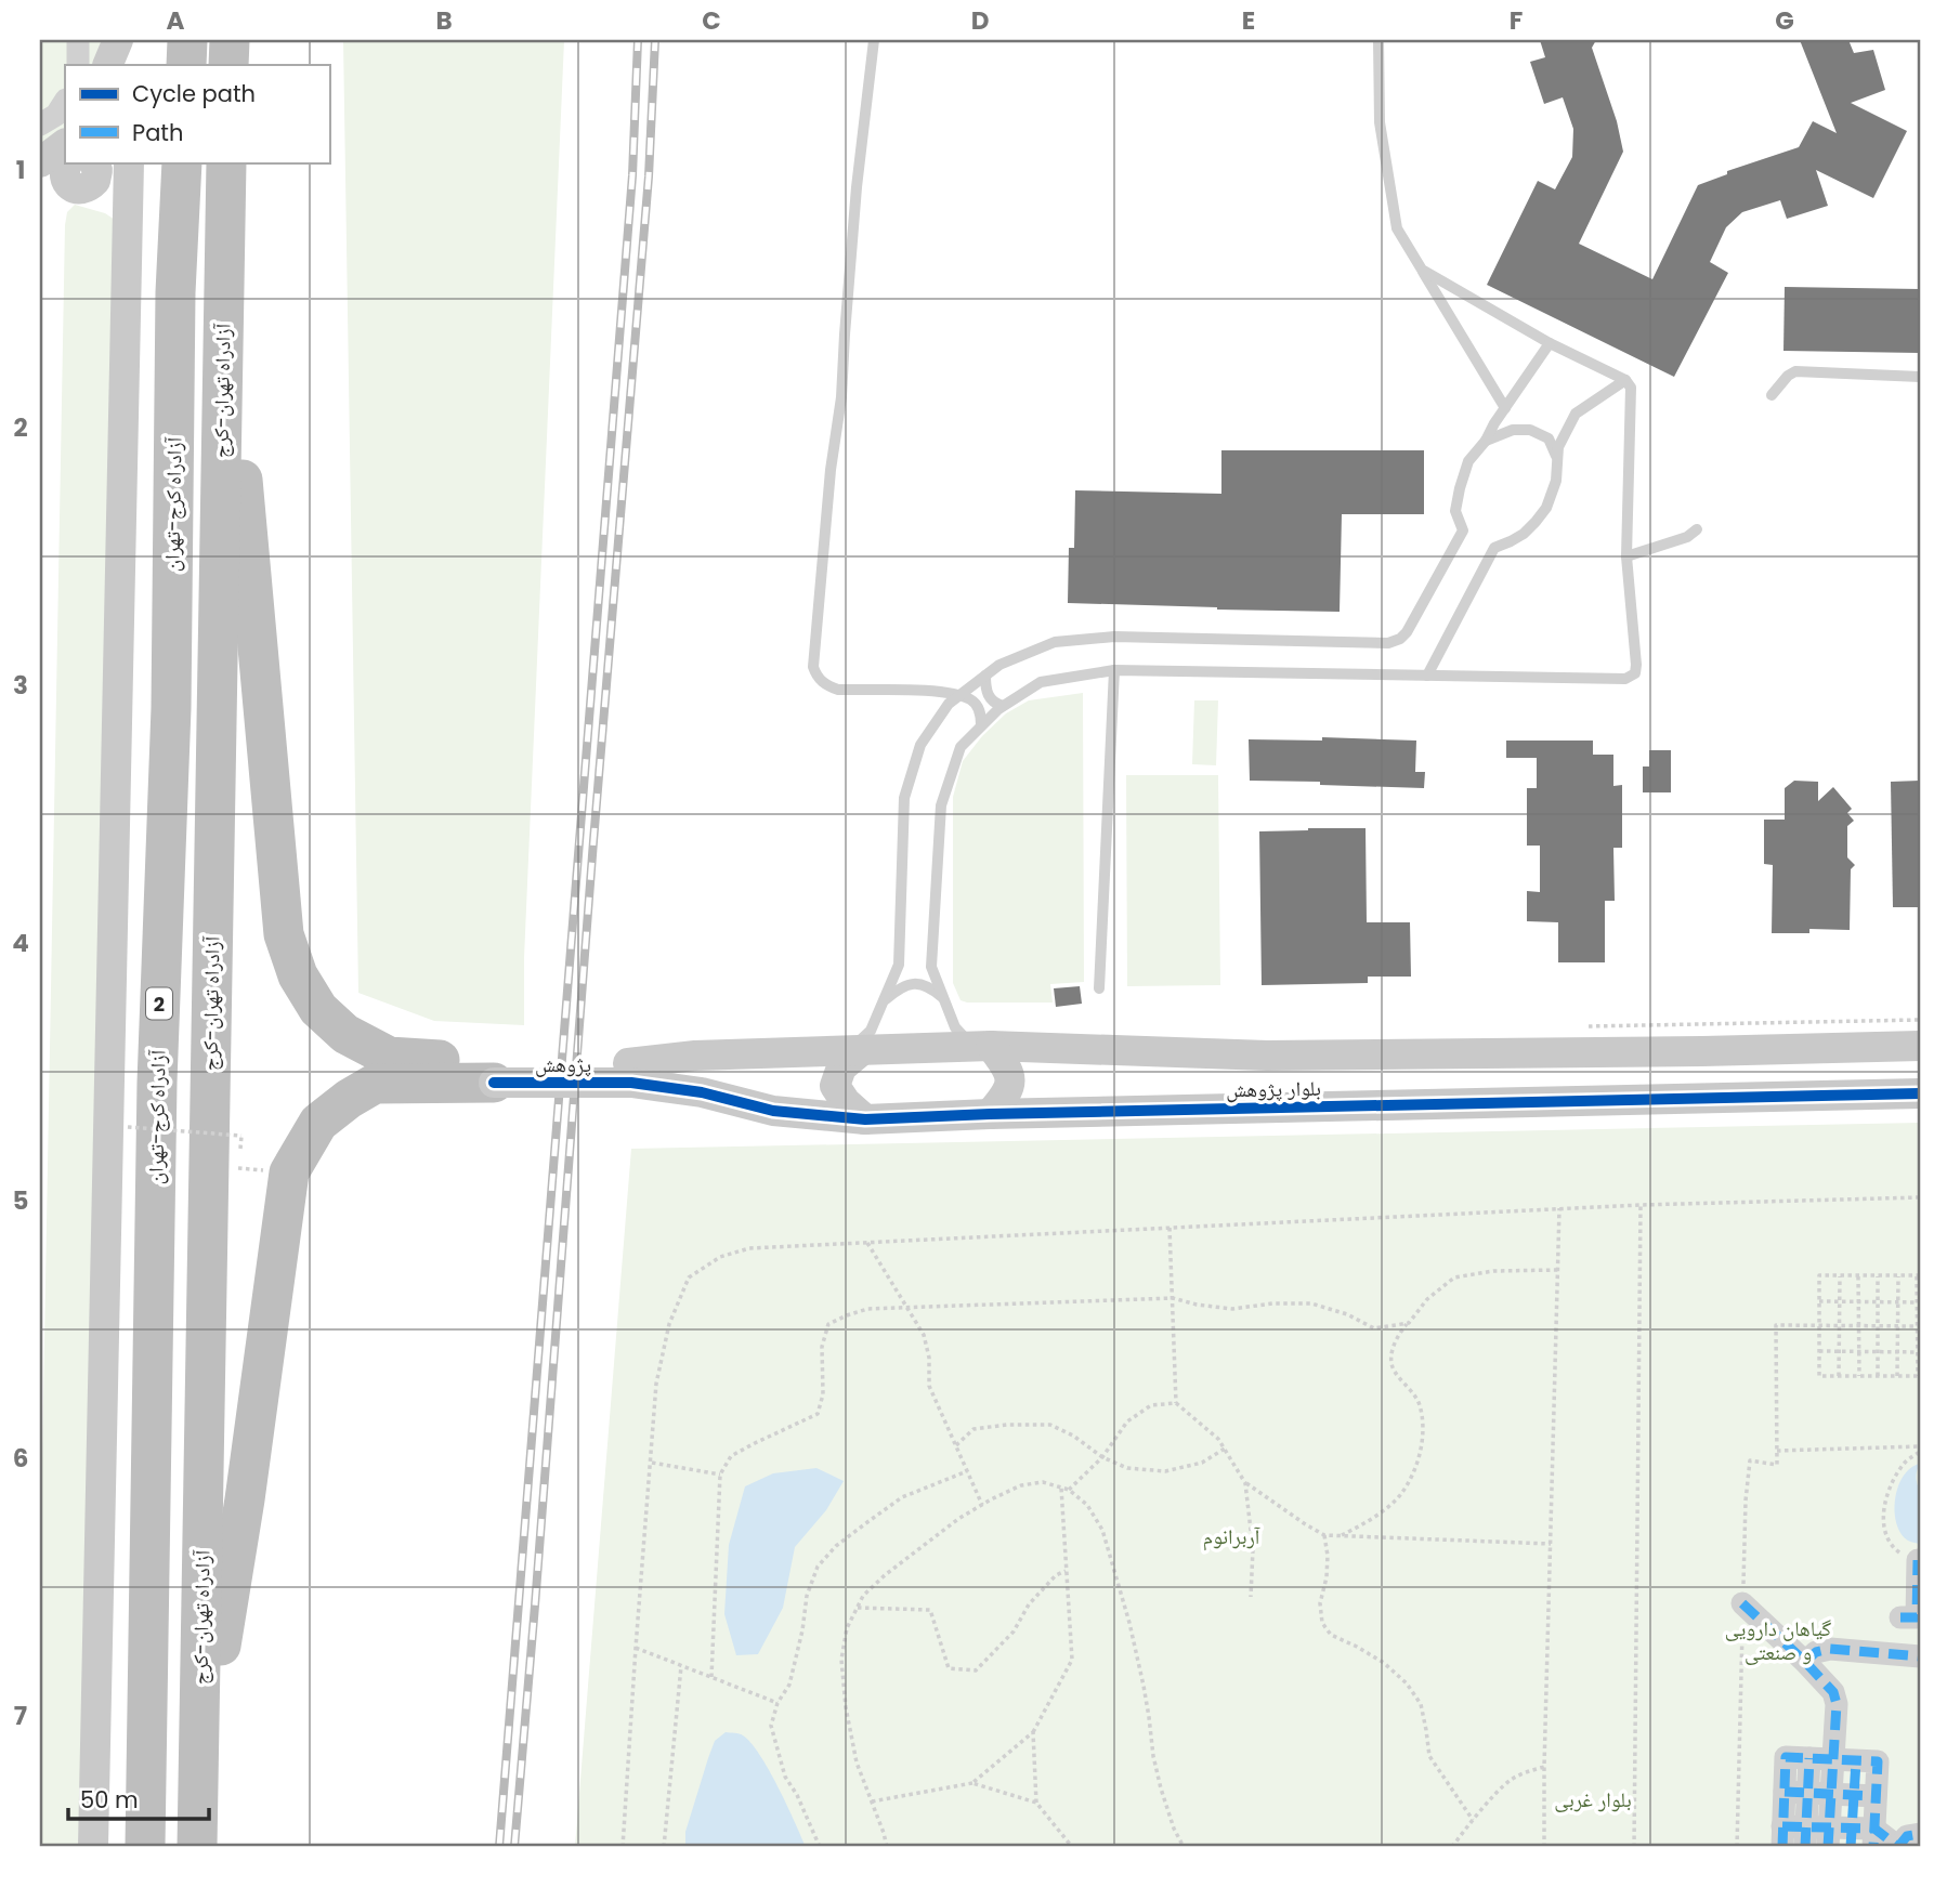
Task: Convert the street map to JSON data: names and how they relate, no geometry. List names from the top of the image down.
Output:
{
  "streets": {
    "highway": ["آزادراه تهران-کرج", "آزادراه کرج-تهران", "2"],
    "street": ["پژوهش", "بلوار پژوهش"]
  },
  "crossings": [
    ["پژوهش", "بلوار پژوهش"]
  ],
  "parks": ["آربرانوم", "گیاهان دارویی و صنعتی", "بلوار غربی"],
  "legend": ["Cycle path", "Path"],
  "scale_bar": "50 m",
  "grid": {
    "columns": [
      "A",
      "B",
      "C",
      "D",
      "E",
      "F",
      "G"
    ],
    "rows": [
      "1",
      "2",
      "3",
      "4",
      "5",
      "6",
      "7"
    ]
  }
}
